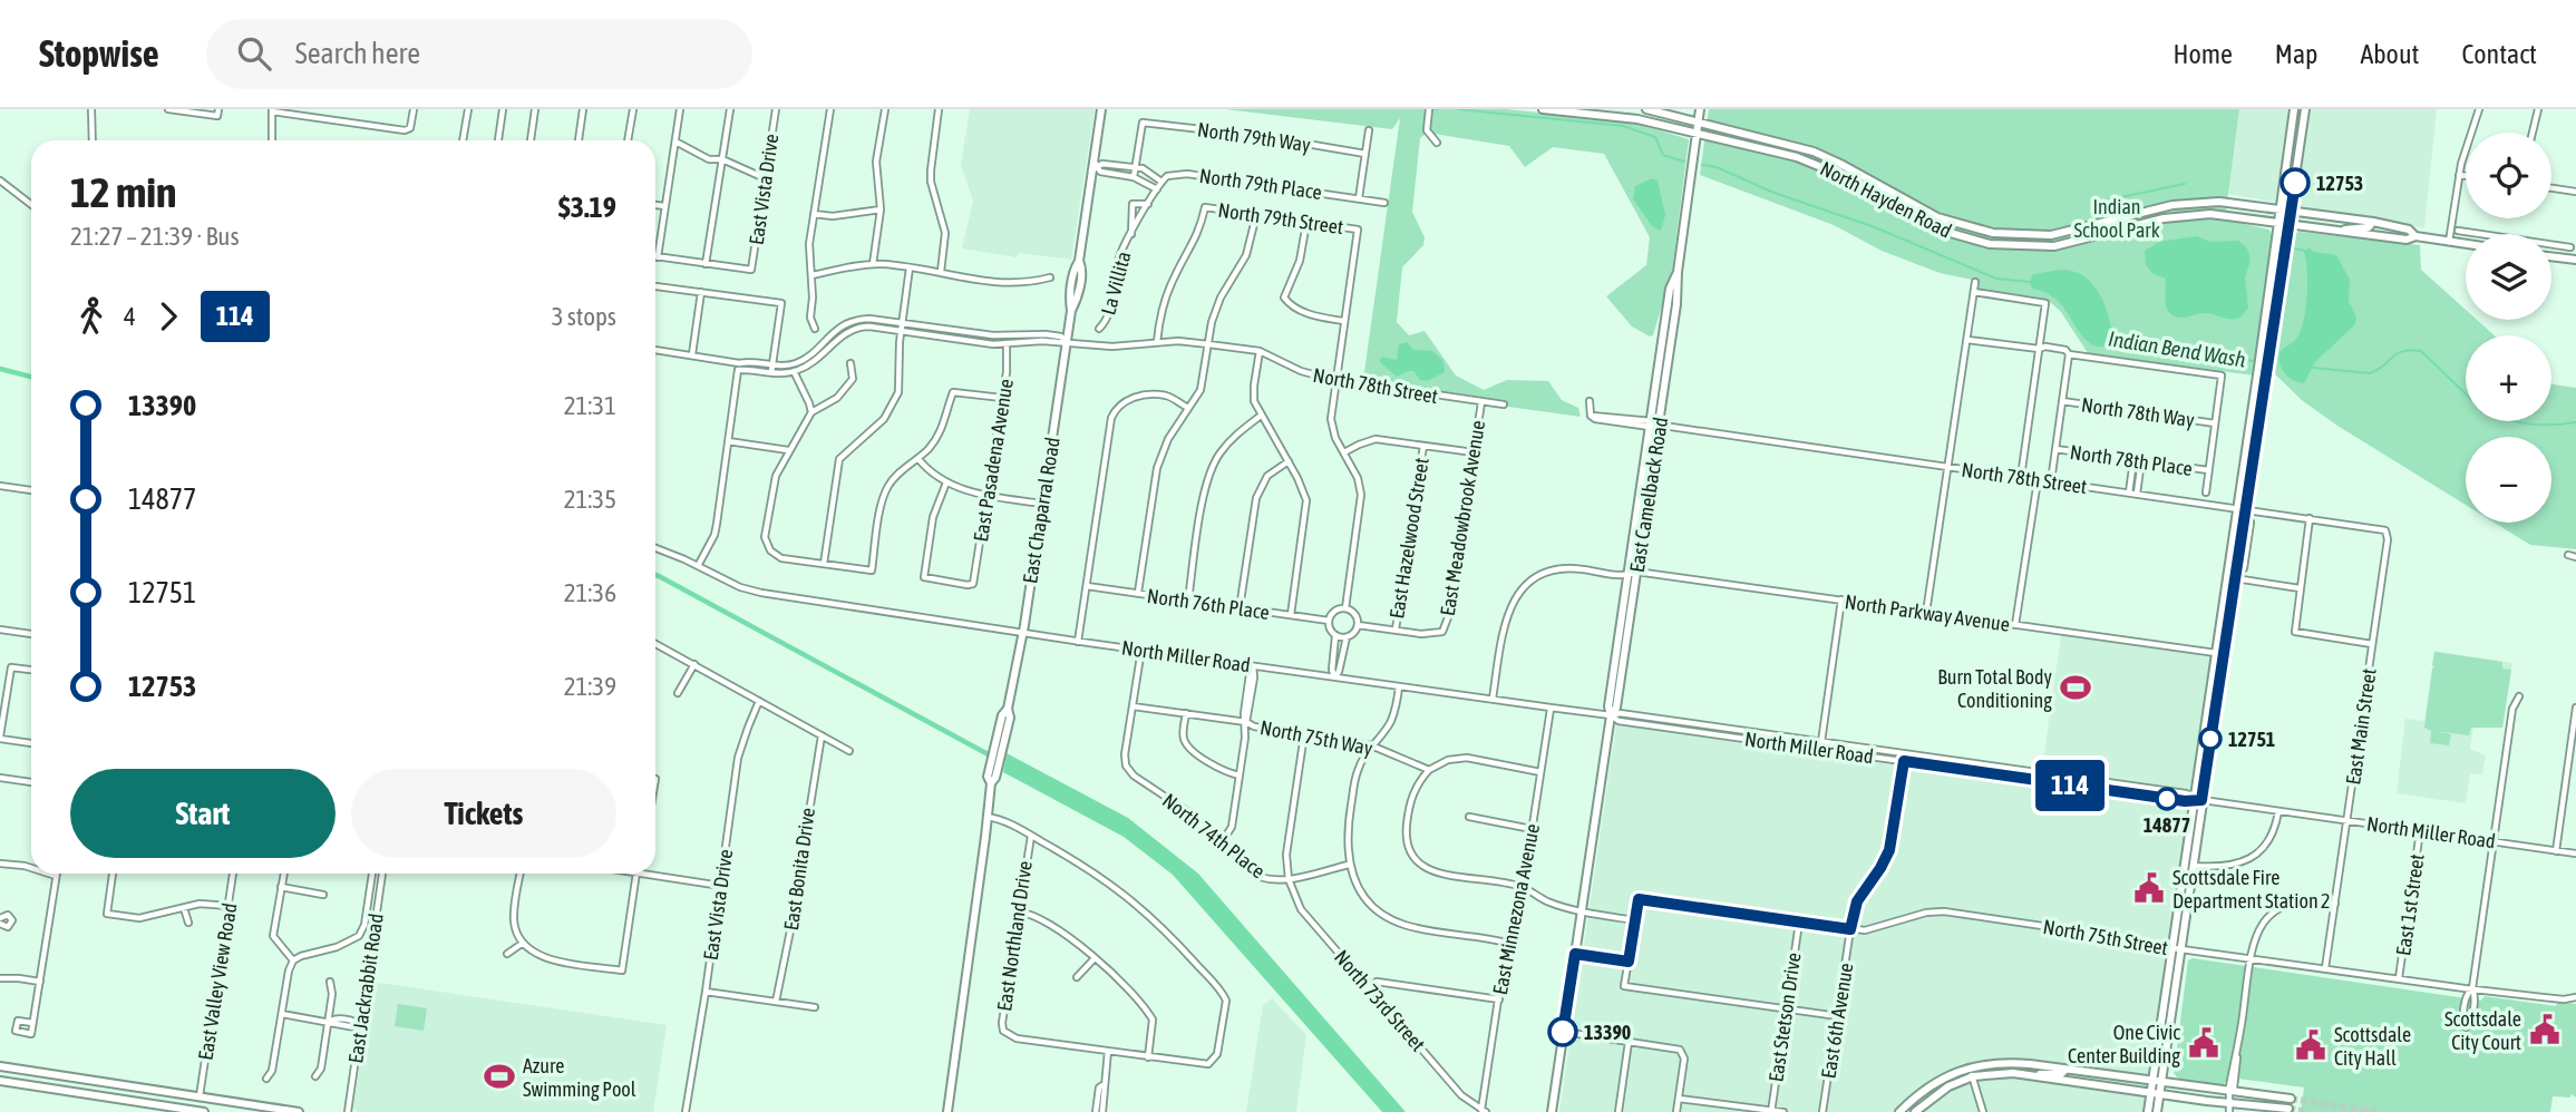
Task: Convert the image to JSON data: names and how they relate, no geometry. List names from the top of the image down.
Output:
{
  "streets": {
    "main road": ["North Hayden Road", "East Camelback Road", "East Chaparral Road"],
    "street": [
      "North 79th Way",
      "North 79th Place",
      "East Vista Drive",
      "North 79th Street",
      "La Villita",
      "North 78th Street",
      "North 78th Way",
      "East Pasadena Avenue",
      "North 78th Place",
      "East Meadowbrook Avenue",
      "East Hazelwood Street",
      "North 76th Place",
      "North Parkway Avenue",
      "North Miller Road",
      "East Main Street",
      "North 75th Way",
      "North 74th Place",
      "East Bonita Drive",
      "East 1st Street",
      "East Minnezona Avenue",
      "East Northland Drive",
      "North 75th Street",
      "East Valley View Road",
      "East Jackrabbit Road",
      "North 73rd Street",
      "East Stetson Drive",
      "East 6th Avenue"
    ]
  },
  "crossings": [
    ["North 79th Place", "La Villita"],
    ["North Hayden Road", "East Camelback Road"],
    ["North 79th Street", "North 78th Street"],
    ["North 78th Street", "East Pasadena Avenue"],
    ["North 78th Street", "East Camelback Road"],
    ["North 78th Street", "East Chaparral Road"],
    ["North 78th Street", "East Meadowbrook Avenue"],
    ["North 78th Street", "East Main Street"],
    ["East Camelback Road", "North Parkway Avenue"],
    ["East Camelback Road", "North Miller Road"],
    ["East Chaparral Road", "North Miller Road"],
    ["East Meadowbrook Avenue", "East Hazelwood Street"],
    ["North Miller Road", "East Main Street"],
    ["North Miller Road", "East 1st Street"],
    ["North Miller Road", "East Minnezona Avenue"],
    ["North Miller Road", "East 6th Avenue"],
    ["East Main Street", "North 75th Street"],
    ["North 75th Way", "North 74th Place"],
    ["North 75th Way", "East Minnezona Avenue"],
    ["North 74th Place", "North 73rd Street"],
    ["East 1st Street", "North 75th Street"],
    ["East Minnezona Avenue", "North 73rd Street"],
    ["North 75th Street", "East Stetson Drive"],
    ["North 75th Street", "East 6th Avenue"]
  ],
  "water": ["Indian Bend Wash"],
  "parks": ["Indian School Park"],
  "places": {
    "other": [
      "12753",
      "12751",
      "14877",
      "13390"
    ],
    "sports": ["Burn Total Body Conditioning", "Azure Swimming Pool"],
    "public building": [
      "Scottsdale Fire Department Station 2",
      "Scottsdale City Court",
      "One Civic Center Building",
      "Scottsdale City Hall"
    ]
  },
  "lines": ["bus line 114"],
  "page": {
    "header": "Stopwise",
    "search": "Search here",
    "nav": [
      "Home",
      "Map",
      "About",
      "Contact"
    ],
    "on_map": "114",
    "map_buttons": ["+", "−"],
    "heading": ["12 min", "21:27 – 21:39 · Bus", "$3.19"],
    "legs": ["4", "114", "3 stops"],
    "list": [
      {
        "name": "13390",
        "value": "21:31"
      },
      {
        "name": "14877",
        "value": "21:35"
      },
      {
        "name": "12751",
        "value": "21:36"
      },
      {
        "name": "12753",
        "value": "21:39"
      }
    ],
    "buttons": ["Start", "Tickets"]
  }
}
